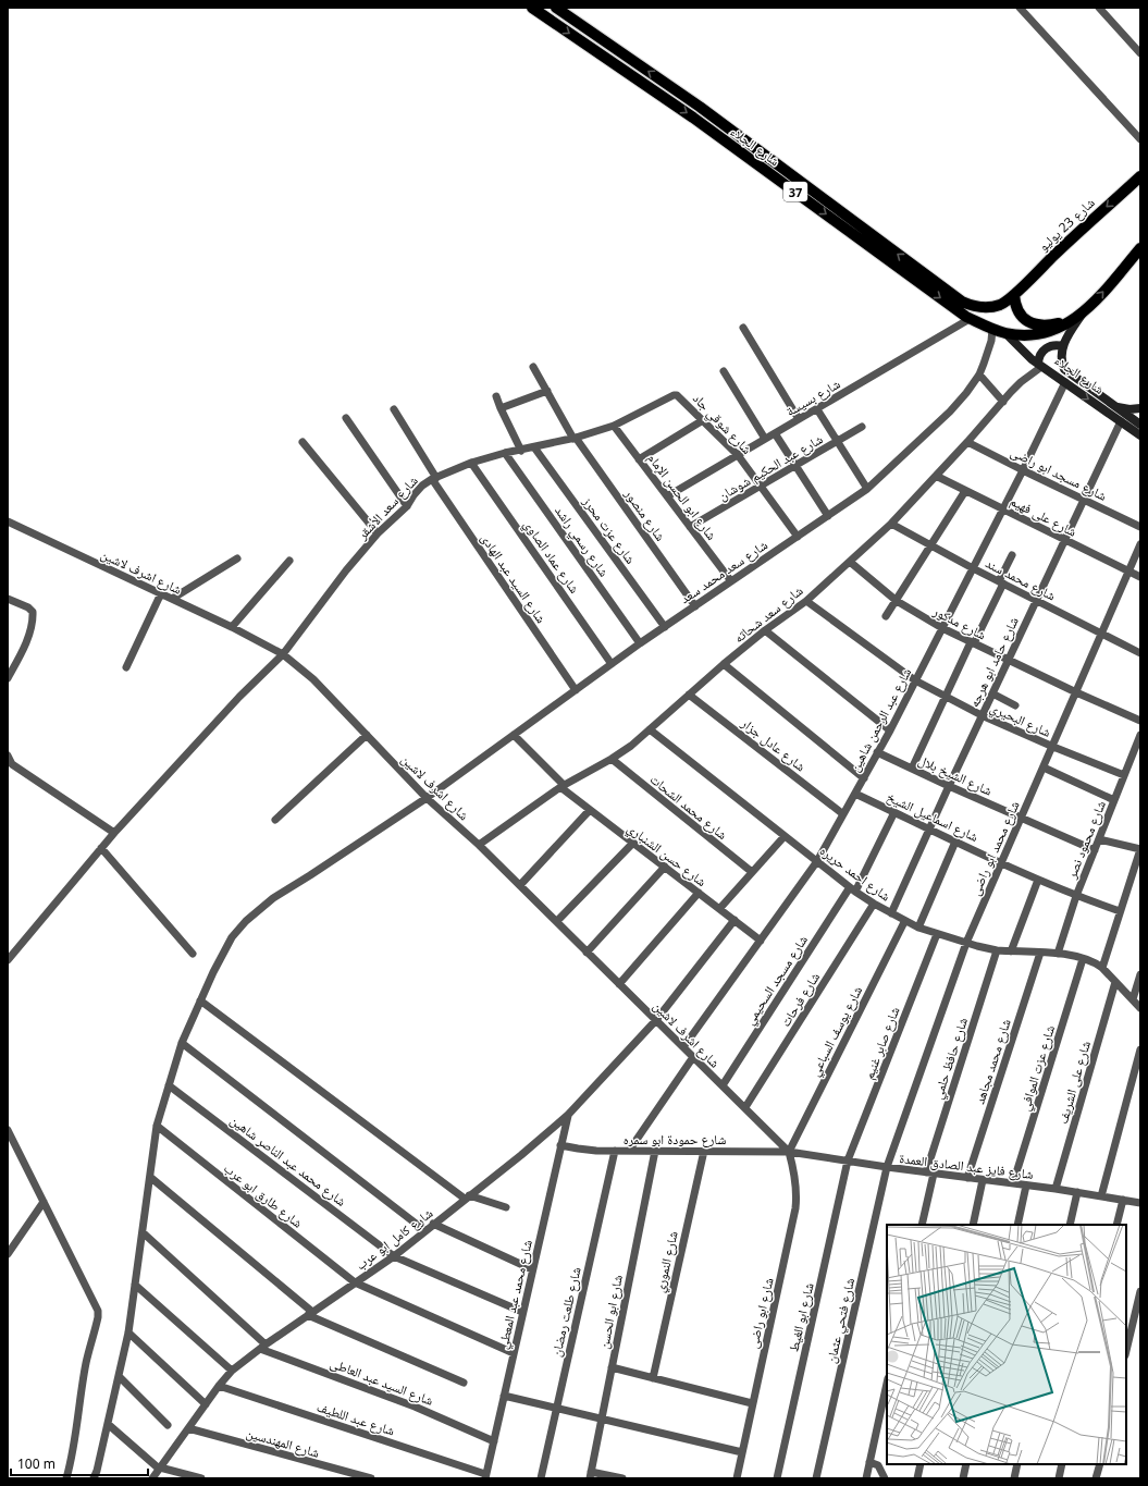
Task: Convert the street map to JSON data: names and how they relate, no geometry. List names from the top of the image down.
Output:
{
  "streets": {
    "main road": ["شارع الجلاء", "37", "شارع 23 يوليو"],
    "street": [
      "شارع بسيسة",
      "شارع شوقي جاد",
      "شارع عبد الحكيم شوشان",
      "شارع مسجد ابو راضى",
      "شارع ابو الحسن الإمام",
      "شارع سعد الأشقر",
      "شارع منصور",
      "شارع على فهيم",
      "شارع عزت محرز",
      "شارع رسمي راشد",
      "شارع عماد الصاوي",
      "شارع اشرف لاشين",
      "شارع سعد محمد سعد",
      "شارع السيد عبد الهادى",
      "شارع محمد سند",
      "شارع سعد شحاته",
      "شارع مدكور",
      "شارع حامد ابو هرجه",
      "شارع عبد الرحمن شاهين",
      "شارع البحيري",
      "شارع عادل جزار",
      "شارع الشيخ بلال",
      "شارع محمد الشحات",
      "شارع اسماعيل الشيخ",
      "شارع محمود نصر",
      "شارع محمد ابو راضى",
      "شارع حسن الشنباري",
      "شارع احمد حريره",
      "شارع مسجد السحيمي",
      "شارع فرحات",
      "شارع يوسف السباعي",
      "شارع صابر غنيم",
      "شارع حافظ حلمي",
      "شارع محمد مجاهد",
      "شارع عزت الموافي",
      "شارع على الشريف",
      "شارع حمودة ابو سمره",
      "شارع محمد عبد الناصر شاهين",
      "شارع فايز عبد الصادق العمدة",
      "شارع طارق ابو عرب",
      "شارع كامل ابو عرب",
      "شارع النموري",
      "شارع محمد عبد المعطي",
      "شارع طلعت رمضان",
      "شارع ابو الحسن",
      "شارع ابو راضى",
      "شارع ابو الغيط",
      "شارع فتحي عثمان",
      "شارع السيد عبد العاطى",
      "شارع عبد اللطيف",
      "شارع المهندسين"
    ]
  },
  "crossings": [
    ["شارع الجلاء", "37"],
    ["شارع الجلاء", "شارع 23 يوليو"],
    ["شارع الجلاء", "شارع بسيسة"],
    ["شارع الجلاء", "شارع سعد محمد سعد"],
    ["شارع الجلاء", "شارع سعد شحاته"],
    ["شارع الجلاء", "شارع حامد ابو هرجه"],
    ["شارع الجلاء", "شارع عبد الرحمن شاهين"],
    ["شارع بسيسة", "شارع شوقي جاد"],
    ["شارع بسيسة", "شارع ابو الحسن الإمام"],
    ["شارع شوقي جاد", "شارع عبد الحكيم شوشان"],
    ["شارع شوقي جاد", "شارع سعد الأشقر"],
    ["شارع شوقي جاد", "شارع سعد محمد سعد"],
    ["شارع عبد الحكيم شوشان", "شارع ابو الحسن الإمام"],
    ["شارع مسجد ابو راضى", "شارع سعد شحاته"],
    ["شارع مسجد ابو راضى", "شارع حامد ابو هرجه"],
    ["شارع مسجد ابو راضى", "شارع عبد الرحمن شاهين"],
    ["شارع ابو الحسن الإمام", "شارع سعد الأشقر"],
    ["شارع ابو الحسن الإمام", "شارع سعد محمد سعد"],
    ["شارع سعد الأشقر", "شارع منصور"],
    ["شارع سعد الأشقر", "شارع عزت محرز"],
    ["شارع سعد الأشقر", "شارع رسمي راشد"],
    ["شارع سعد الأشقر", "شارع عماد الصاوي"],
    ["شارع سعد الأشقر", "شارع اشرف لاشين"],
    ["شارع سعد الأشقر", "شارع السيد عبد الهادى"],
    ["شارع منصور", "شارع سعد محمد سعد"],
    ["شارع على فهيم", "شارع سعد شحاته"],
    ["شارع على فهيم", "شارع حامد ابو هرجه"],
    ["شارع على فهيم", "شارع عبد الرحمن شاهين"],
    ["شارع على فهيم", "شارع محمد ابو راضى"],
    ["شارع عزت محرز", "شارع سعد محمد سعد"],
    ["شارع رسمي راشد", "شارع سعد محمد سعد"],
    ["شارع عماد الصاوي", "شارع سعد محمد سعد"],
    ["شارع اشرف لاشين", "شارع سعد محمد سعد"],
    ["شارع اشرف لاشين", "شارع سعد شحاته"],
    ["شارع اشرف لاشين", "شارع عبد الرحمن شاهين"],
    ["شارع اشرف لاشين", "شارع مسجد السحيمي"],
    ["شارع اشرف لاشين", "شارع فرحات"],
    ["شارع اشرف لاشين", "شارع يوسف السباعي"],
    ["شارع اشرف لاشين", "شارع حمودة ابو سمره"],
    ["شارع اشرف لاشين", "شارع فايز عبد الصادق العمدة"],
    ["شارع اشرف لاشين", "شارع كامل ابو عرب"],
    ["شارع اشرف لاشين", "شارع ابو راضى"],
    ["شارع سعد محمد سعد", "شارع السيد عبد الهادى"],
    ["شارع سعد محمد سعد", "شارع حسن الشنباري"],
    ["شارع سعد محمد سعد", "شارع محمد عبد الناصر شاهين"],
    ["شارع سعد محمد سعد", "شارع طارق ابو عرب"],
    ["شارع محمد سند", "شارع سعد شحاته"],
    ["شارع محمد سند", "شارع حامد ابو هرجه"],
    ["شارع محمد سند", "شارع عبد الرحمن شاهين"],
    ["شارع محمد سند", "شارع محمد ابو راضى"],
    ["شارع سعد شحاته", "شارع مدكور"],
    ["شارع سعد شحاته", "شارع البحيري"],
    ["شارع سعد شحاته", "شارع عادل جزار"],
    ["شارع سعد شحاته", "شارع محمد الشحات"],
    ["شارع سعد شحاته", "شارع حسن الشنباري"],
    ["شارع سعد شحاته", "شارع احمد حريره"],
    ["شارع مدكور", "شارع حامد ابو هرجه"],
    ["شارع مدكور", "شارع عبد الرحمن شاهين"],
    ["شارع مدكور", "شارع محمد ابو راضى"],
    ["شارع حامد ابو هرجه", "شارع البحيري"],
    ["شارع حامد ابو هرجه", "شارع الشيخ بلال"],
    ["شارع حامد ابو هرجه", "شارع اسماعيل الشيخ"],
    ["شارع حامد ابو هرجه", "شارع احمد حريره"],
    ["شارع عبد الرحمن شاهين", "شارع البحيري"],
    ["شارع عبد الرحمن شاهين", "شارع عادل جزار"],
    ["شارع عبد الرحمن شاهين", "شارع الشيخ بلال"],
    ["شارع عبد الرحمن شاهين", "شارع اسماعيل الشيخ"],
    ["شارع عبد الرحمن شاهين", "شارع حسن الشنباري"],
    ["شارع عبد الرحمن شاهين", "شارع احمد حريره"],
    ["شارع البحيري", "شارع محمود نصر"],
    ["شارع البحيري", "شارع محمد ابو راضى"],
    ["شارع الشيخ بلال", "شارع محمود نصر"],
    ["شارع الشيخ بلال", "شارع محمد ابو راضى"],
    ["شارع اسماعيل الشيخ", "شارع محمود نصر"],
    ["شارع اسماعيل الشيخ", "شارع محمد ابو راضى"],
    ["شارع اسماعيل الشيخ", "شارع مسجد السحيمي"],
    ["شارع محمود نصر", "شارع احمد حريره"],
    ["شارع محمد ابو راضى", "شارع احمد حريره"],
    ["شارع محمد ابو راضى", "شارع فايز عبد الصادق العمدة"],
    ["شارع محمد ابو راضى", "شارع فتحي عثمان"],
    ["شارع حسن الشنباري", "شارع كامل ابو عرب"],
    ["شارع احمد حريره", "شارع مسجد السحيمي"],
    ["شارع احمد حريره", "شارع فرحات"],
    ["شارع احمد حريره", "شارع يوسف السباعي"],
    ["شارع احمد حريره", "شارع صابر غنيم"],
    ["شارع احمد حريره", "شارع حافظ حلمي"],
    ["شارع احمد حريره", "شارع محمد مجاهد"],
    ["شارع احمد حريره", "شارع عزت الموافي"],
    ["شارع احمد حريره", "شارع على الشريف"],
    ["شارع يوسف السباعي", "شارع حمودة ابو سمره"],
    ["شارع يوسف السباعي", "شارع فايز عبد الصادق العمدة"],
    ["شارع يوسف السباعي", "شارع ابو راضى"],
    ["شارع صابر غنيم", "شارع فايز عبد الصادق العمدة"],
    ["شارع صابر غنيم", "شارع ابو الغيط"],
    ["شارع حافظ حلمي", "شارع فايز عبد الصادق العمدة"],
    ["شارع محمد مجاهد", "شارع فايز عبد الصادق العمدة"],
    ["شارع عزت الموافي", "شارع فايز عبد الصادق العمدة"],
    ["شارع على الشريف", "شارع فايز عبد الصادق العمدة"],
    ["شارع حمودة ابو سمره", "شارع فايز عبد الصادق العمدة"],
    ["شارع حمودة ابو سمره", "شارع النموري"],
    ["شارع حمودة ابو سمره", "شارع محمد عبد المعطي"],
    ["شارع حمودة ابو سمره", "شارع طلعت رمضان"],
    ["شارع حمودة ابو سمره", "شارع ابو الحسن"],
    ["شارع حمودة ابو سمره", "شارع ابو راضى"],
    ["شارع محمد عبد الناصر شاهين", "شارع كامل ابو عرب"],
    ["شارع محمد عبد الناصر شاهين", "شارع محمد عبد المعطي"],
    ["شارع فايز عبد الصادق العمدة", "شارع ابو راضى"],
    ["شارع فايز عبد الصادق العمدة", "شارع ابو الغيط"],
    ["شارع فايز عبد الصادق العمدة", "شارع فتحي عثمان"],
    ["شارع طارق ابو عرب", "شارع كامل ابو عرب"],
    ["شارع طارق ابو عرب", "شارع محمد عبد المعطي"],
    ["شارع كامل ابو عرب", "شارع محمد عبد المعطي"],
    ["شارع كامل ابو عرب", "شارع السيد عبد العاطى"],
    ["شارع كامل ابو عرب", "شارع عبد اللطيف"],
    ["شارع كامل ابو عرب", "شارع المهندسين"],
    ["شارع محمد عبد المعطي", "شارع السيد عبد العاطى"],
    ["شارع محمد عبد المعطي", "شارع عبد اللطيف"]
  ],
  "scale_bar": "100 m"
}
